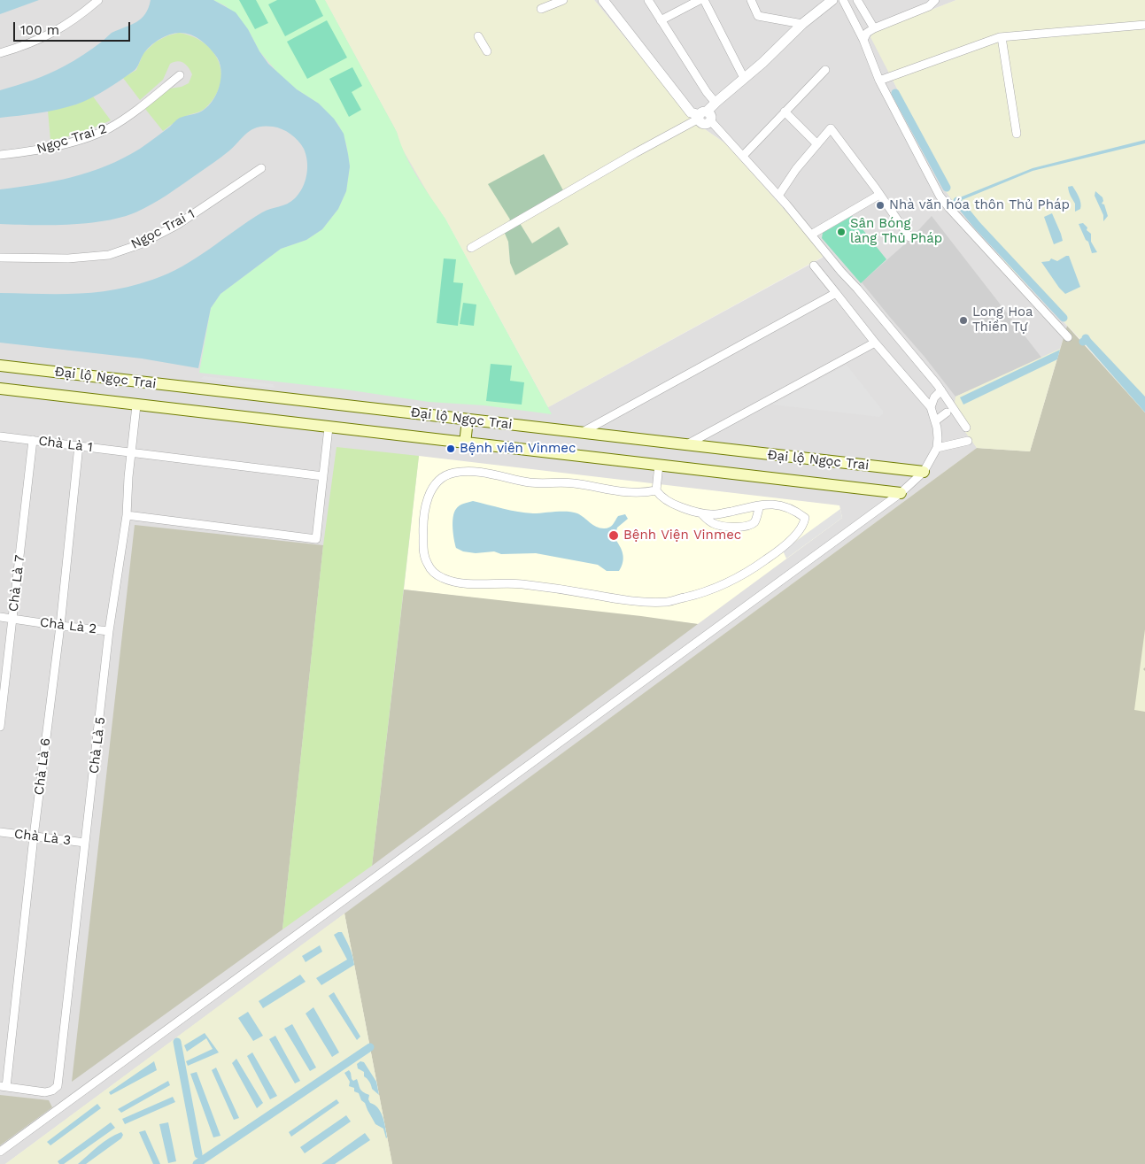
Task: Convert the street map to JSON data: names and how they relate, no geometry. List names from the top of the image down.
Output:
{
  "streets": {
    "main road": ["Đại lộ Ngọc Trai"],
    "street": [
      "Ngọc Trai 2",
      "Ngọc Trai 1",
      "Chà Là 1",
      "Chà Là 7",
      "Chà Là 2",
      "Chà Là 5",
      "Chà Là 6",
      "Chà Là 3"
    ]
  },
  "crossings": [
    ["Đại lộ Ngọc Trai", "Chà Là 5"],
    ["Chà Là 1", "Chà Là 7"],
    ["Chà Là 1", "Chà Là 5"],
    ["Chà Là 1", "Chà Là 6"],
    ["Chà Là 7", "Chà Là 2"],
    ["Chà Là 2", "Chà Là 5"],
    ["Chà Là 2", "Chà Là 6"],
    ["Chà Là 5", "Chà Là 6"],
    ["Chà Là 5", "Chà Là 3"],
    ["Chà Là 6", "Chà Là 3"]
  ],
  "places": [
    "Nhà văn hóa thôn Thủ Pháp",
    "Sân Bóng làng Thủ Pháp",
    "Long Hoa Thiền Tự",
    "Bệnh viên Vinmec",
    "Bệnh Viện Vinmec"
  ],
  "scale_bar": "100 m"
}
